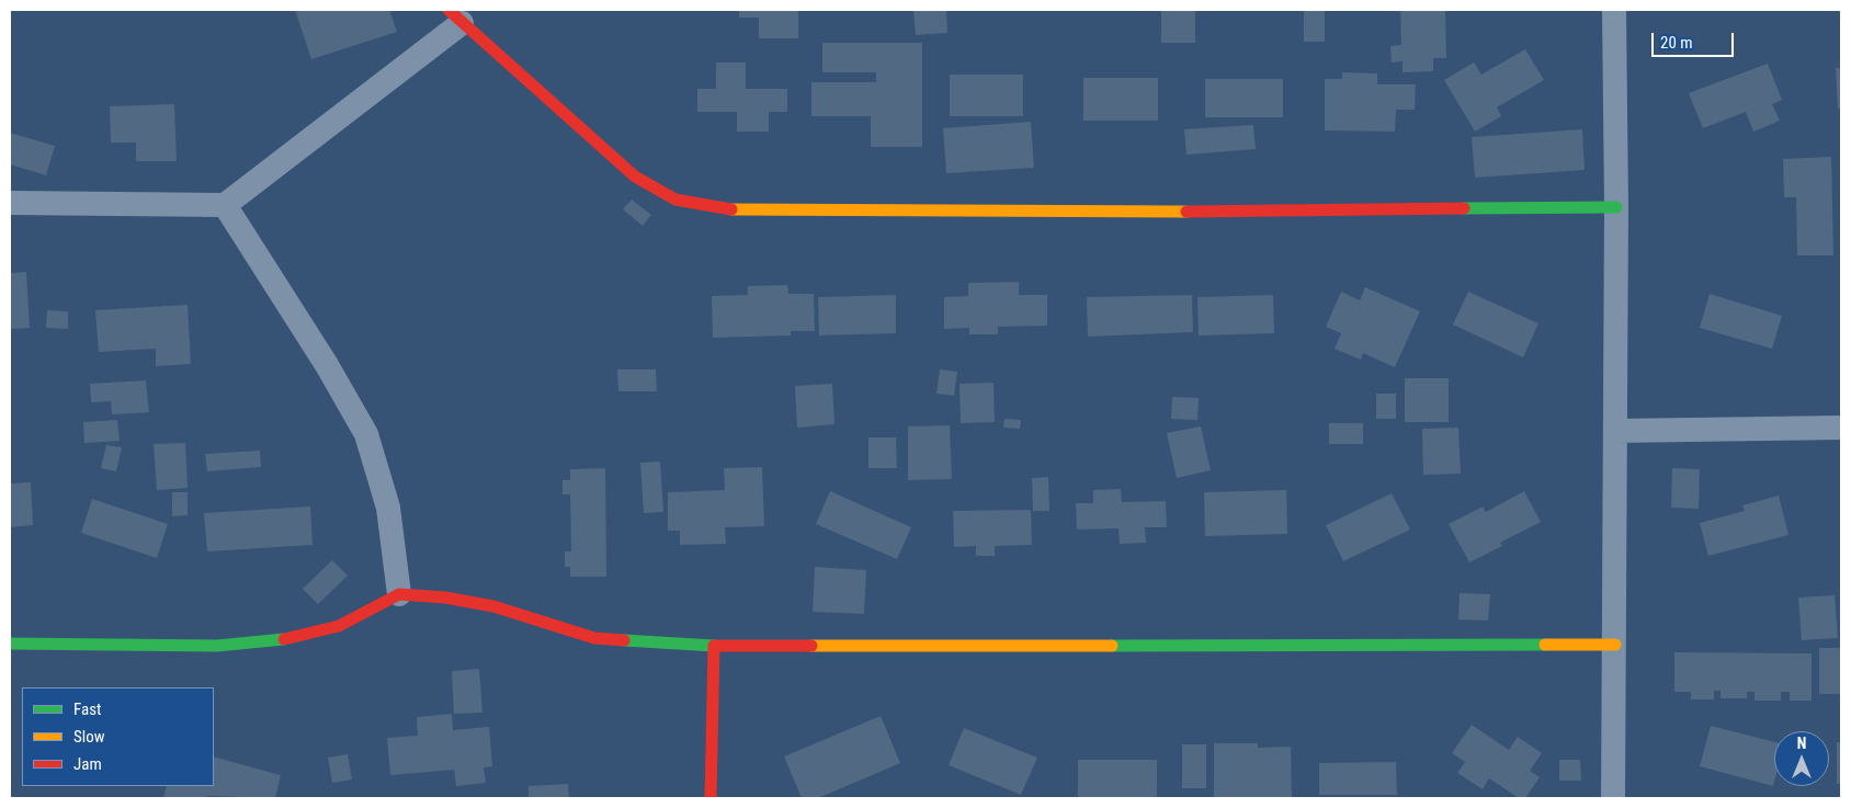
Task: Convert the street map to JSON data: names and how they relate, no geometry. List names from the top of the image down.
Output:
{
  "legend": ["Fast", "Slow", "Jam"],
  "scale_bar": "20 m",
  "north": "top"
}
